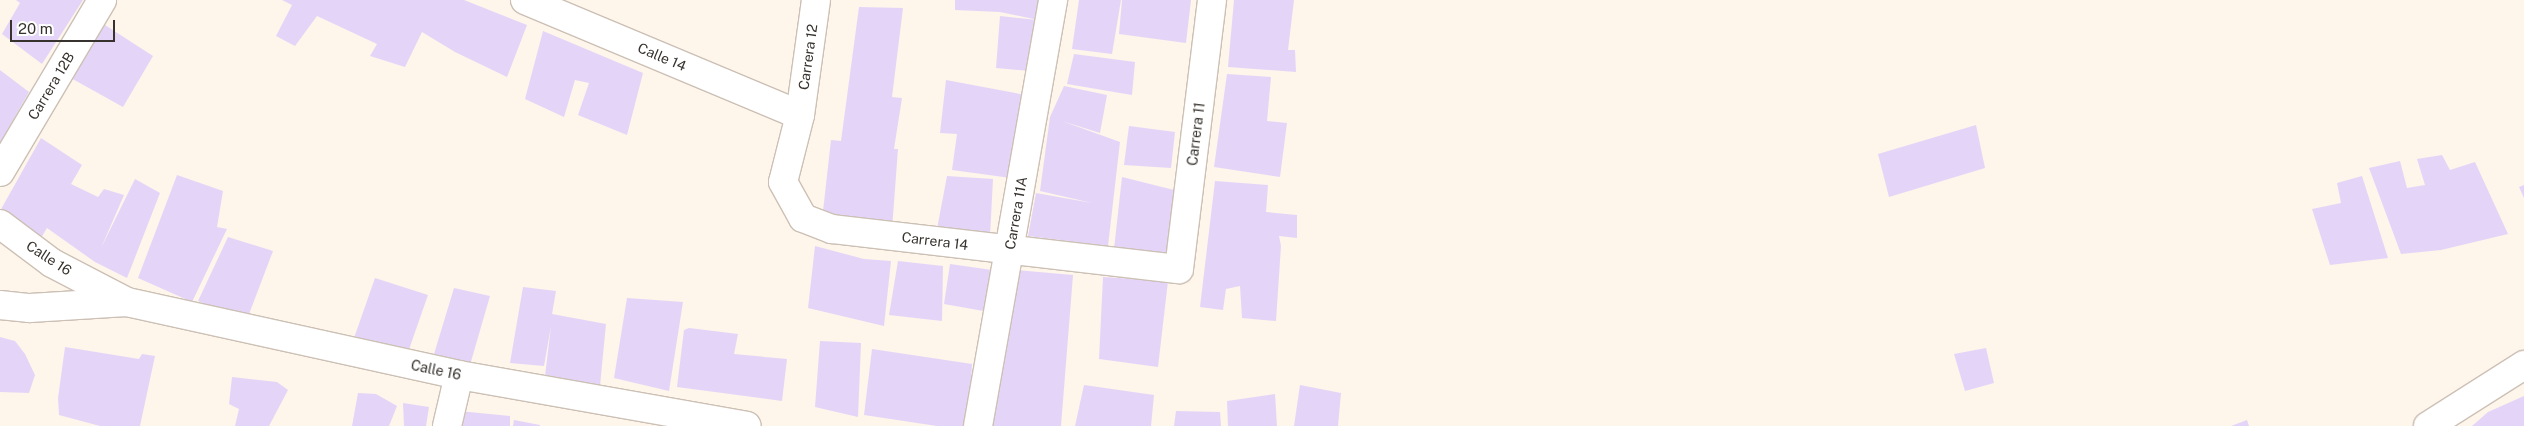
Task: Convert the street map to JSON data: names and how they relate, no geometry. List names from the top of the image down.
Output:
{
  "streets": {
    "street": [
      "Calle 14",
      "Carrera 12",
      "Carrera 12B",
      "Carrera 11",
      "Carrera 11A",
      "Carrera 14",
      "Calle 16"
    ]
  },
  "crossings": [
    ["Calle 14", "Carrera 12"],
    ["Calle 14", "Carrera 14"],
    ["Carrera 12", "Carrera 14"],
    ["Carrera 11", "Carrera 14"],
    ["Carrera 11A", "Carrera 14"]
  ],
  "scale_bar": "20 m"
}
